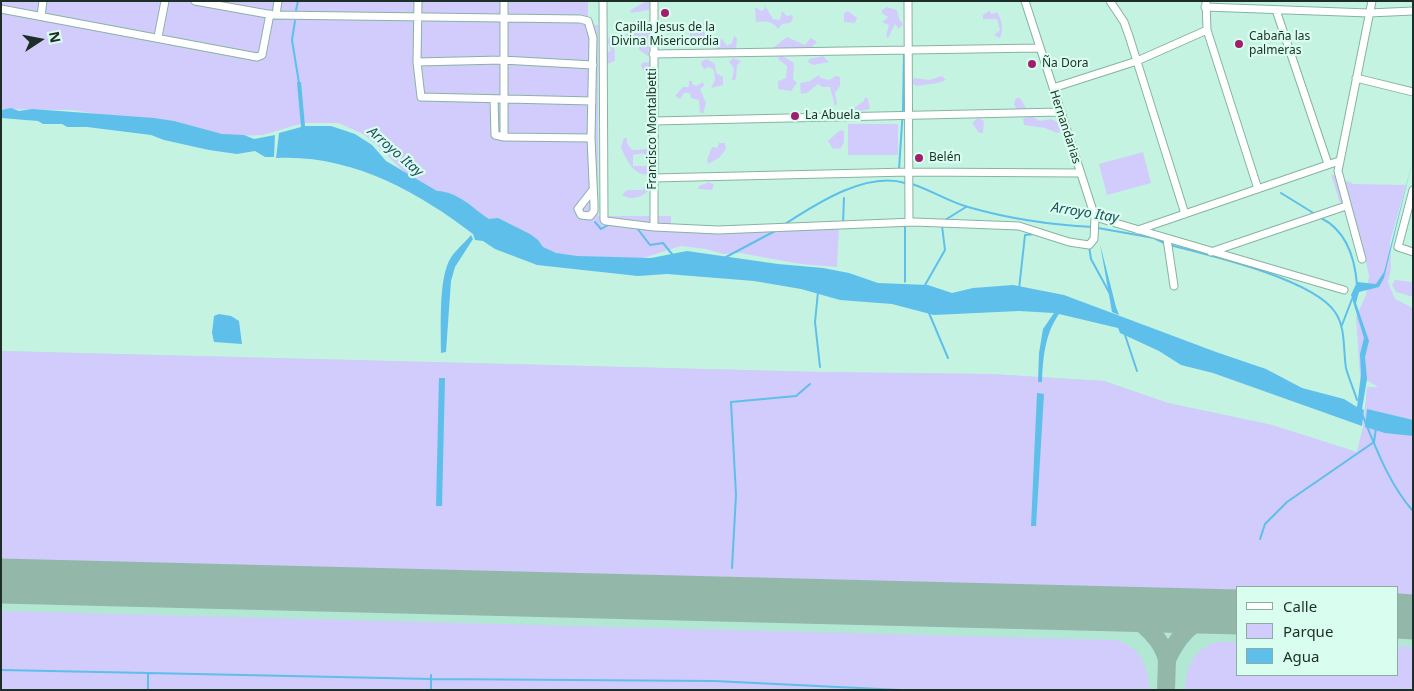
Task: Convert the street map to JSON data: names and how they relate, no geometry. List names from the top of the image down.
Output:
{
  "streets": {
    "street": ["Hernandarias", "Francisco Montalbetti"]
  },
  "water": ["Arroyo Itay"],
  "places": [
    "Capilla Jesus de la Divina Misericordia",
    "Cabaña las palmeras",
    "Ña Dora",
    "La Abuela",
    "Belén"
  ],
  "legend": ["Calle", "Parque", "Agua"],
  "north": "right"
}
